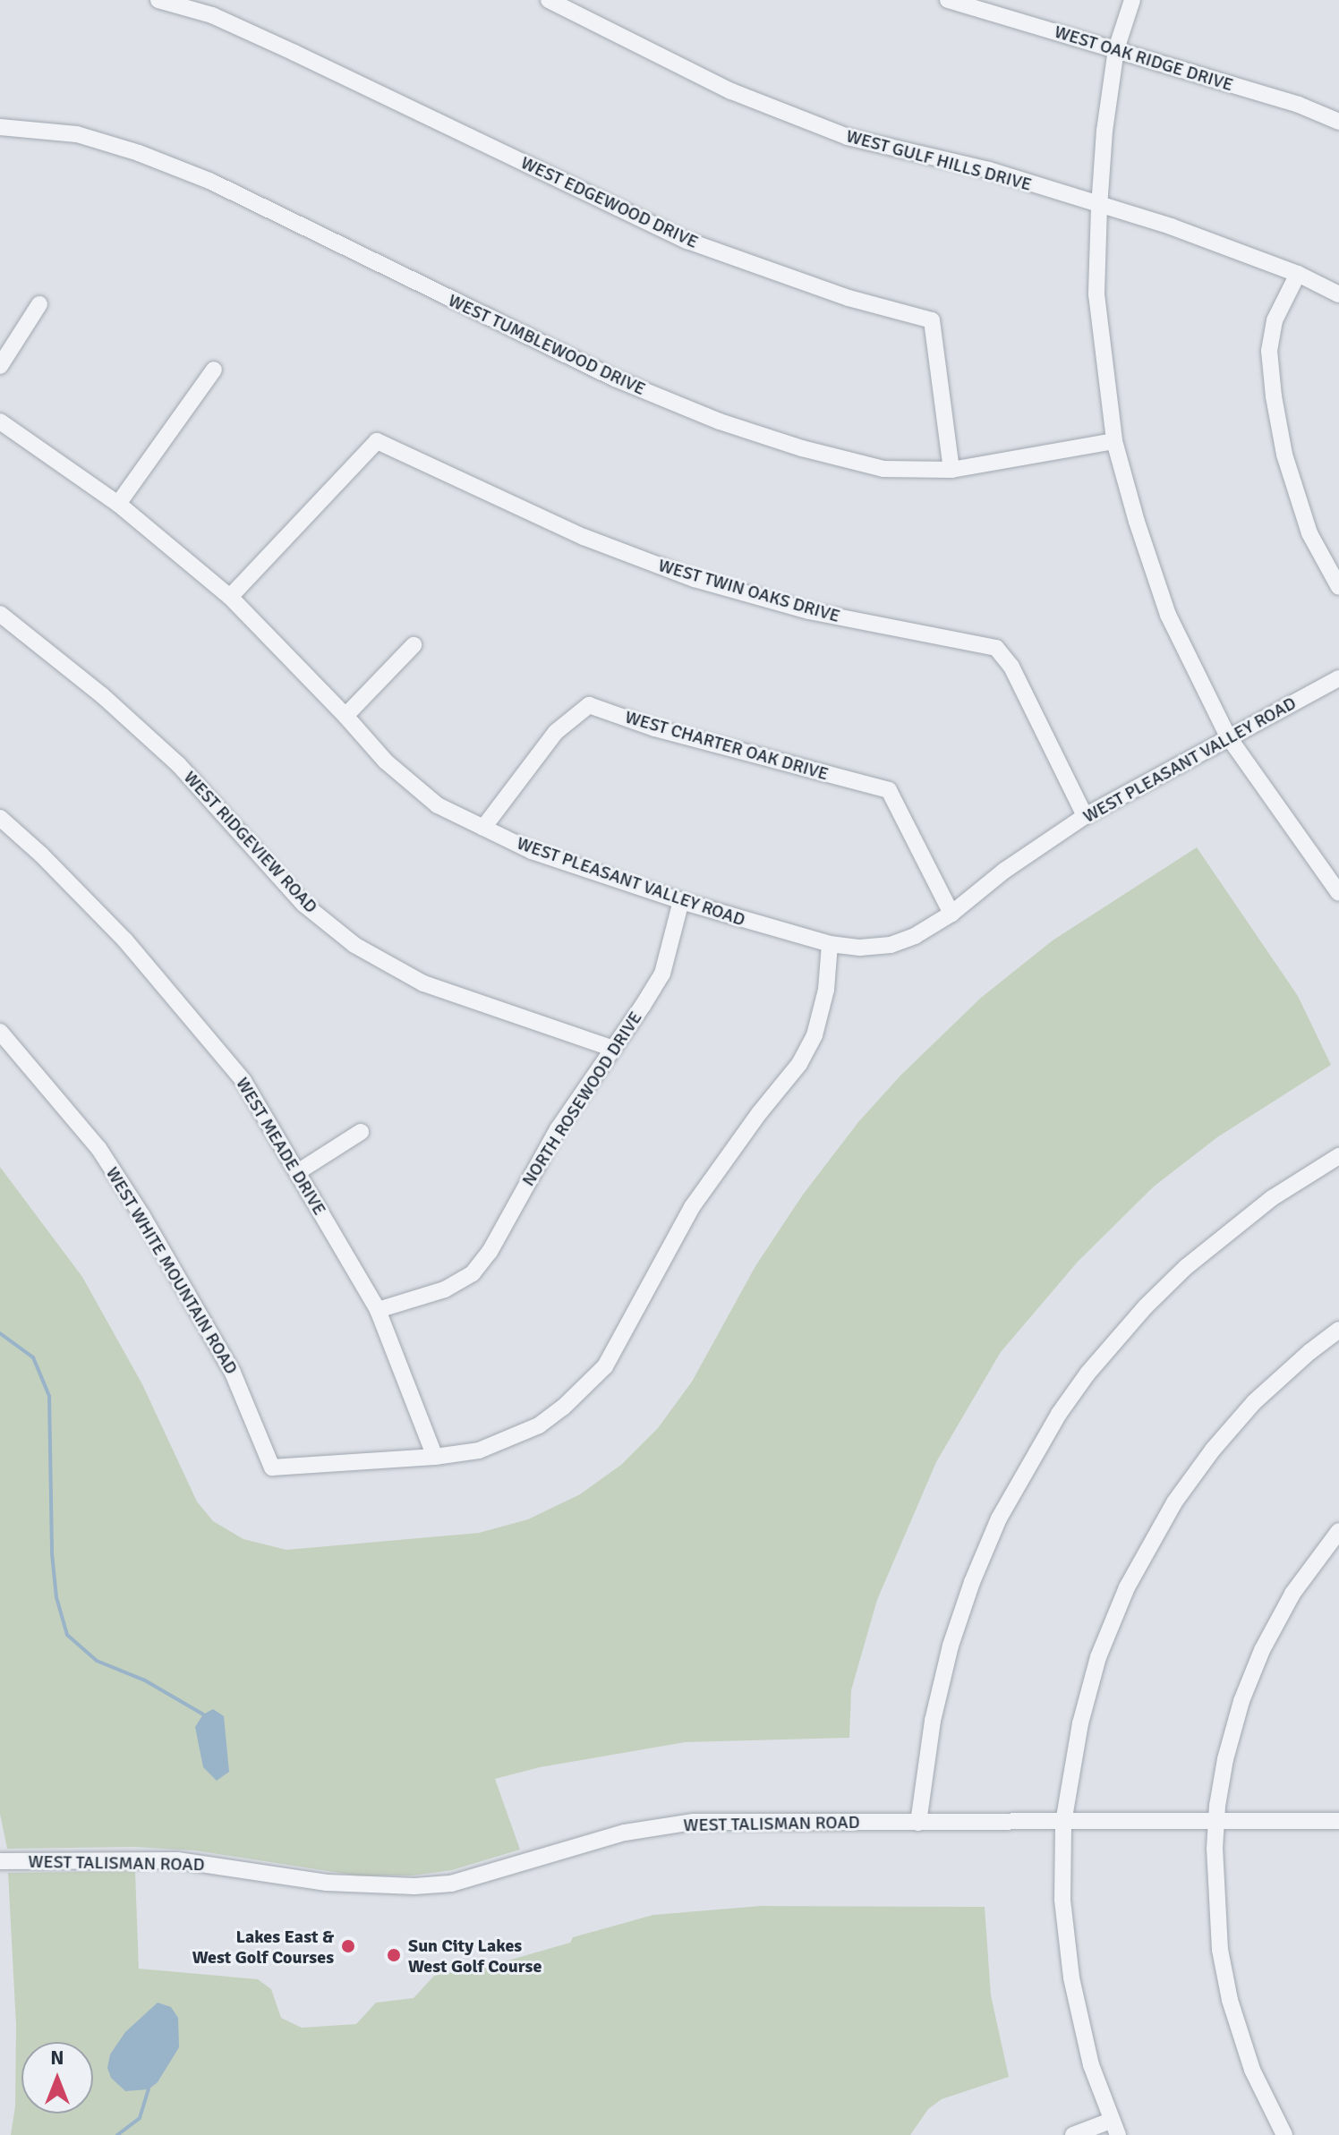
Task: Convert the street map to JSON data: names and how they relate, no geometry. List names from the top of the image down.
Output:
{
  "streets": {
    "street": [
      "WEST OAK RIDGE DRIVE",
      "WEST GULF HILLS DRIVE",
      "WEST EDGEWOOD DRIVE",
      "WEST TUMBLEWOOD DRIVE",
      "WEST TWIN OAKS DRIVE",
      "WEST CHARTER OAK DRIVE",
      "WEST PLEASANT VALLEY ROAD",
      "WEST RIDGEVIEW ROAD",
      "NORTH ROSEWOOD DRIVE",
      "WEST MEADE DRIVE",
      "WEST WHITE MOUNTAIN ROAD",
      "WEST TALISMAN ROAD"
    ]
  },
  "crossings": [
    ["WEST EDGEWOOD DRIVE", "WEST TUMBLEWOOD DRIVE"],
    ["WEST TWIN OAKS DRIVE", "WEST PLEASANT VALLEY ROAD"],
    ["WEST CHARTER OAK DRIVE", "WEST PLEASANT VALLEY ROAD"],
    ["WEST PLEASANT VALLEY ROAD", "NORTH ROSEWOOD DRIVE"],
    ["WEST PLEASANT VALLEY ROAD", "WEST WHITE MOUNTAIN ROAD"],
    ["WEST RIDGEVIEW ROAD", "NORTH ROSEWOOD DRIVE"],
    ["NORTH ROSEWOOD DRIVE", "WEST MEADE DRIVE"],
    ["WEST MEADE DRIVE", "WEST WHITE MOUNTAIN ROAD"]
  ],
  "places": ["Lakes East & West Golf Courses", "Sun City Lakes West Golf Course"],
  "north": "top"
}
